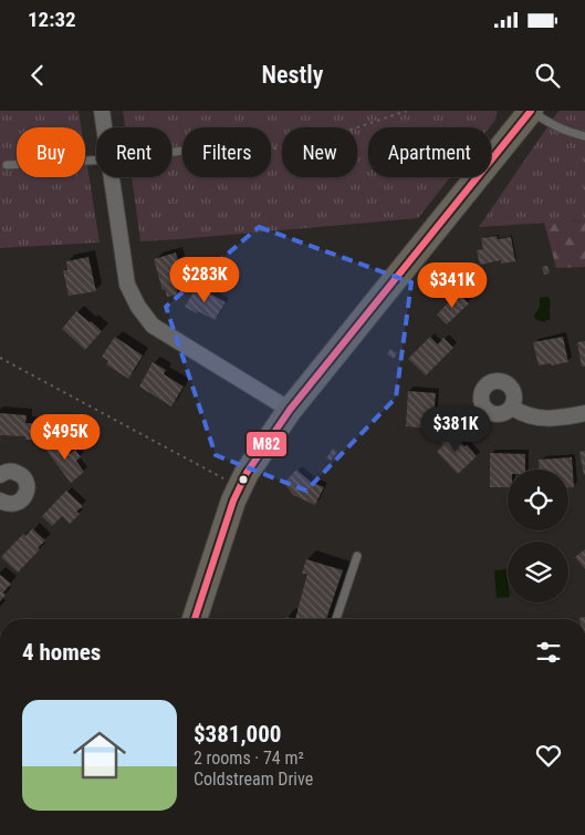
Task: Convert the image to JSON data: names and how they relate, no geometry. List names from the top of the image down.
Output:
{
  "lines": ["transit line M82"],
  "page": {
    "status": "12:32",
    "header": "Nestly",
    "chip": [
      "Buy",
      "Rent",
      "Filters",
      "New",
      "Apartment"
    ],
    "price": [
      "$283K",
      "$341K",
      "$381K",
      "$495K"
    ],
    "heading": "4 homes",
    "list": [
      {
        "name": "$381,000",
        "note": "2 rooms · 74 m² · Coldstream Drive"
      }
    ]
  }
}
